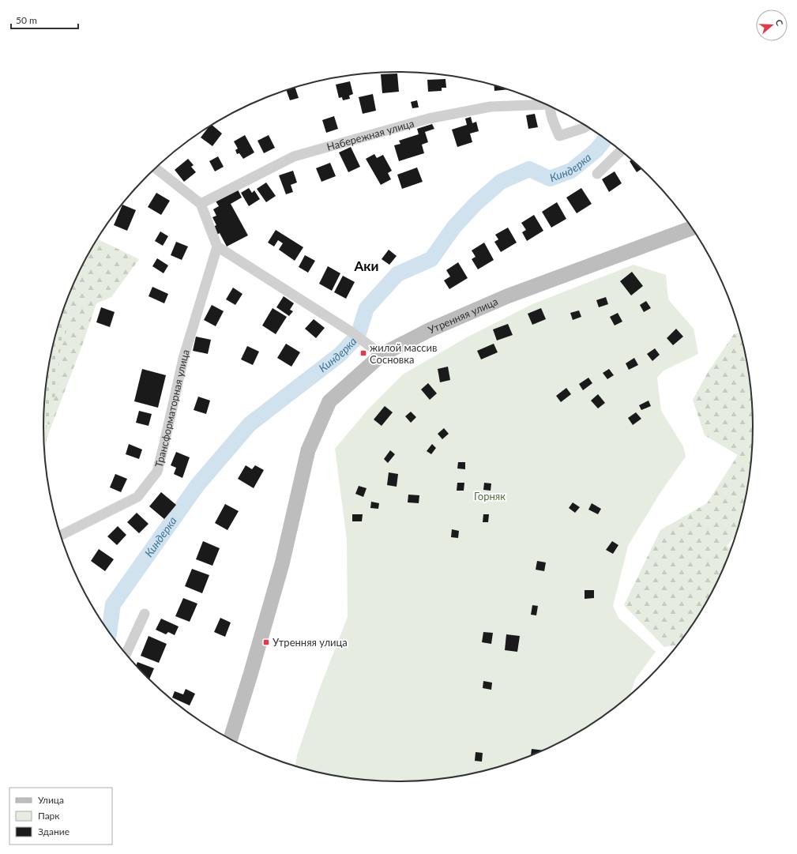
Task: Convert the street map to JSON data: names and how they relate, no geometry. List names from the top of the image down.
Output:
{
  "streets": {
    "street": ["Набережная улица", "Утренняя улица", "Трансформаторная улица"]
  },
  "districts": ["Аки"],
  "water": ["Киндерка"],
  "parks": ["Горняк"],
  "places": {
    "transit": ["жилой массив Сосновка", "Утренняя улица"]
  },
  "legend": ["Улица", "Парк", "Здание"],
  "scale_bar": "50 m",
  "north": "right"
}
